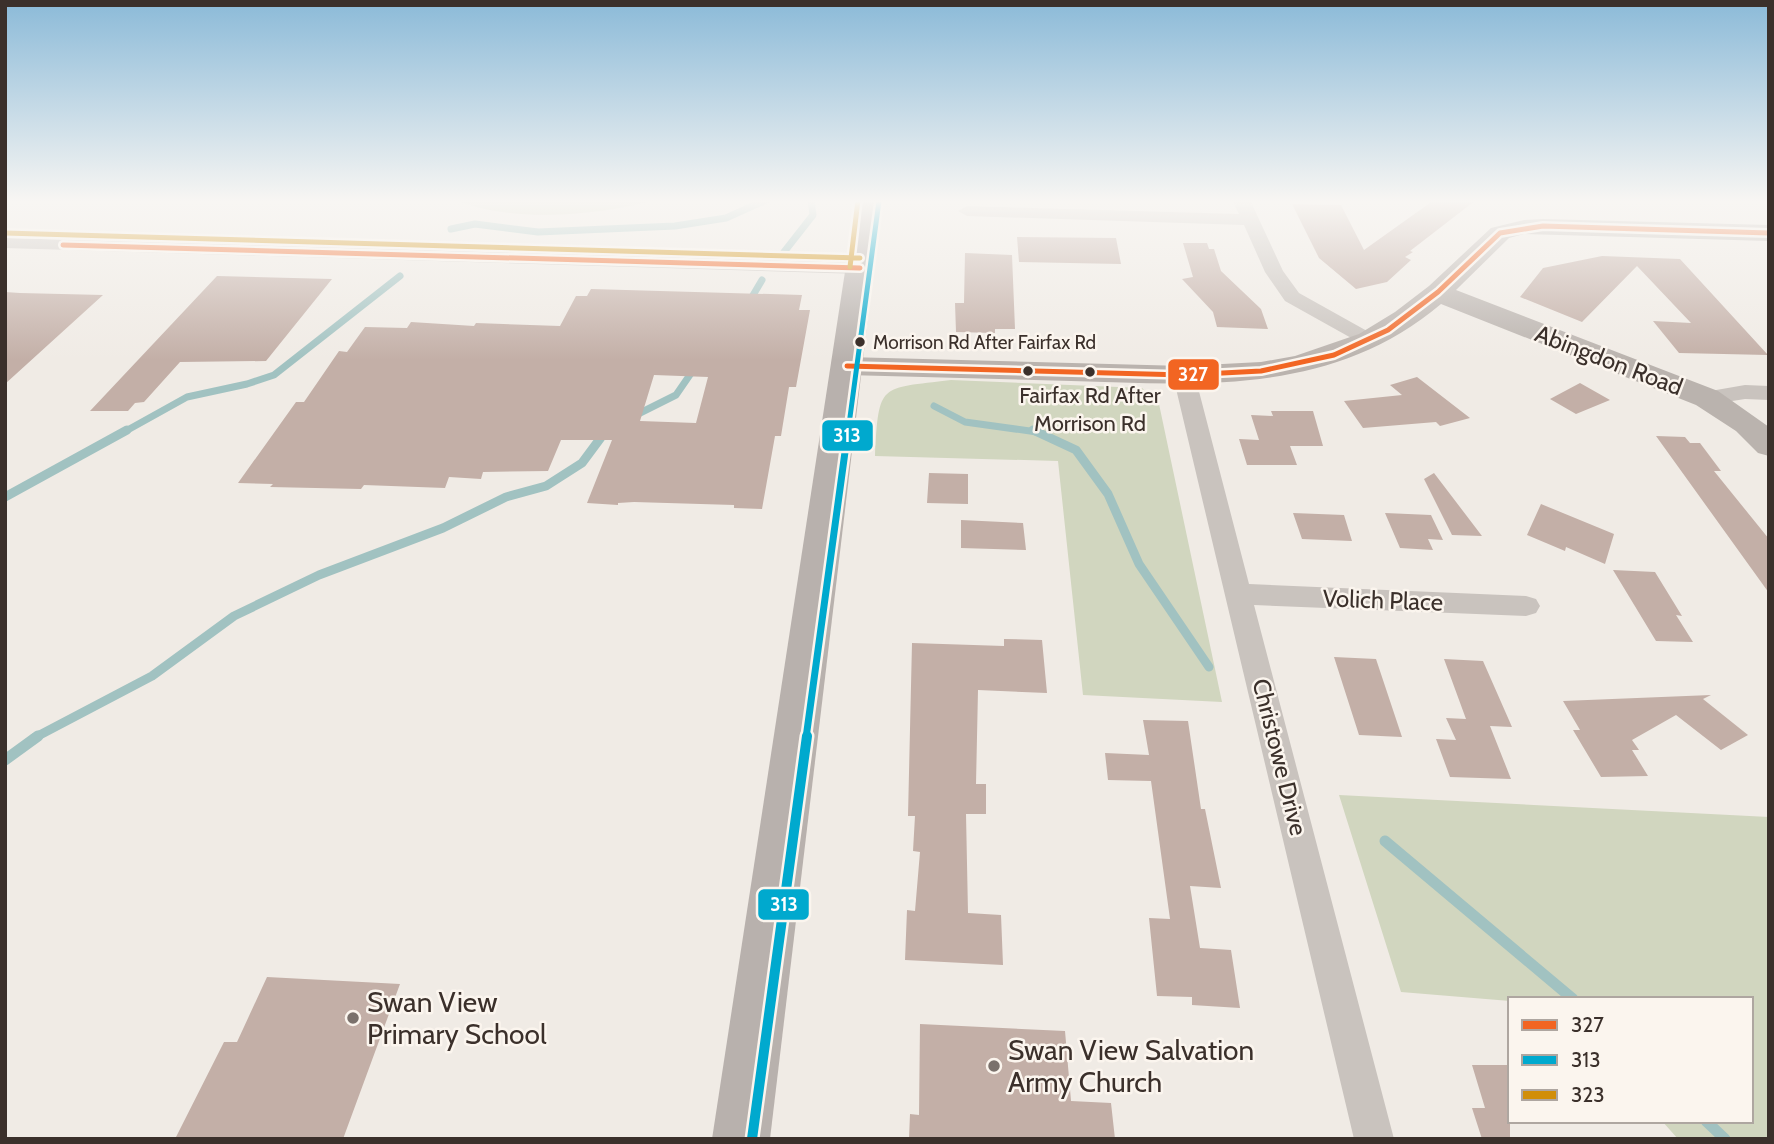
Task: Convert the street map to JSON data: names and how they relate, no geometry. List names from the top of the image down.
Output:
{
  "streets": {
    "street": ["Abingdon Road", "Volich Place", "Christowe Drive"]
  },
  "crossings": [
    ["Volich Place", "Christowe Drive"]
  ],
  "places": [
    "Morrison Rd After Fairfax Rd",
    "Fairfax Rd After Morrison Rd",
    "Swan View Primary School",
    "Swan View Salvation Army Church"
  ],
  "lines": ["transit line 327", "transit line 313", "transit line 323"],
  "legend": ["327", "313", "323"]
}
